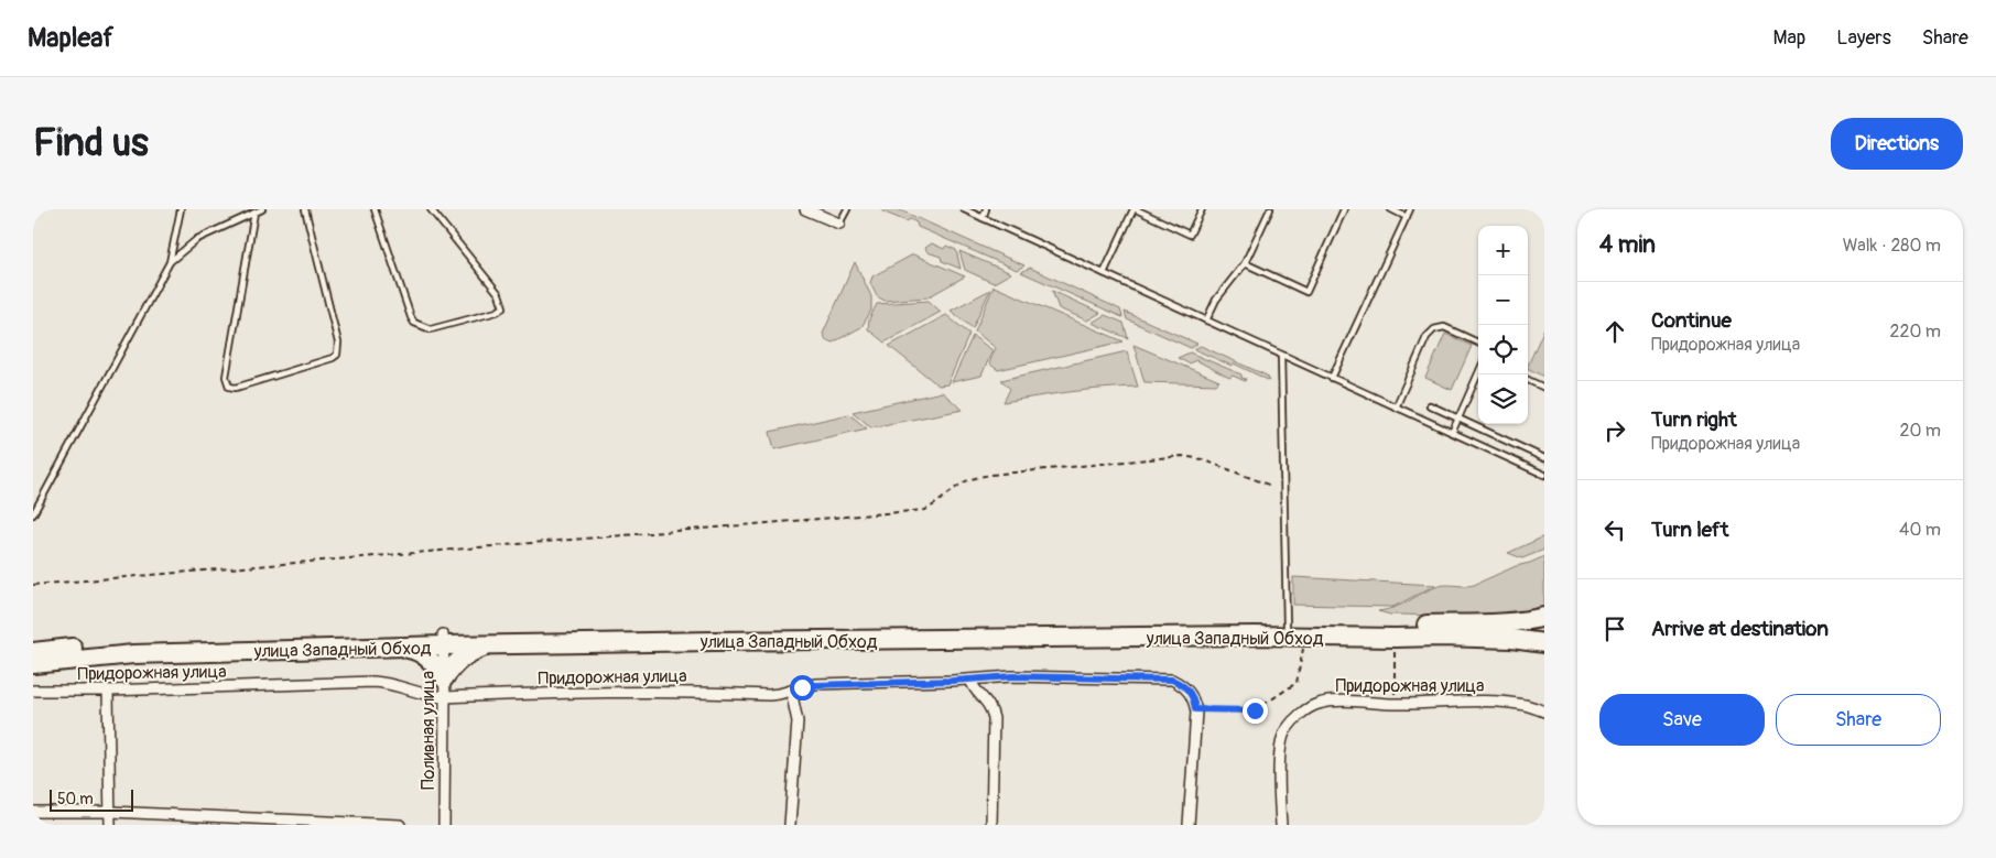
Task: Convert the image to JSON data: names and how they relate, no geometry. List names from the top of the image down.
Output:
{
  "streets": {
    "highway": ["улица Западный Обход"],
    "street": ["Придорожная улица", "Поливная улица"]
  },
  "crossings": [
    ["улица Западный Обход", "Поливная улица"],
    ["Придорожная улица", "Поливная улица"]
  ],
  "scale_bar": "50 m",
  "page": {
    "header": "Mapleaf",
    "nav": ["Map", "Layers", "Share"],
    "buttons": [
      "Directions",
      ["Save", "Share"]
    ],
    "title": "Find us",
    "heading": ["4 min", "Walk · 280 m"],
    "map_buttons": ["+", "−"],
    "list": [
      ["Continue", "Придорожная улица", "220 m"],
      ["Turn right", "Придорожная улица", "20 m"],
      ["Turn left", "40 m"],
      "Arrive at destination"
    ],
    "scale": "50 m"
  }
}
